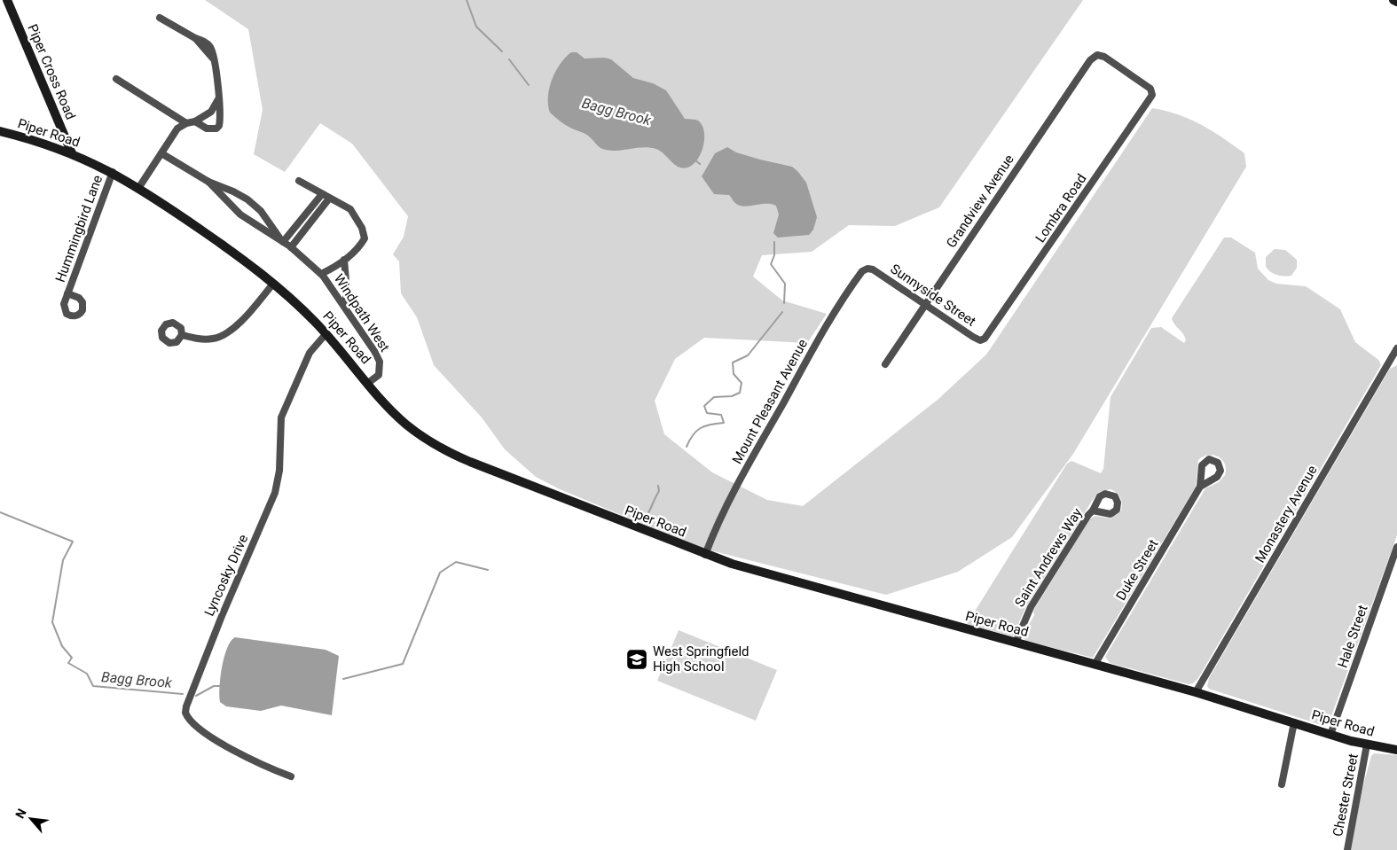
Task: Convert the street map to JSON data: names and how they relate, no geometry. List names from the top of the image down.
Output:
{
  "streets": {
    "main road": ["Piper Cross Road", "Piper Road"],
    "street": [
      "Grandview Avenue",
      "Lombra Road",
      "Hummingbird Lane",
      "Sunnyside Street",
      "Windpath West",
      "Mount Pleasant Avenue",
      "Monastery Avenue",
      "Saint Andrews Way",
      "Duke Street",
      "Lyncosky Drive",
      "Hale Street",
      "Chester Street"
    ]
  },
  "crossings": [
    ["Piper Cross Road", "Piper Road"],
    ["Piper Road", "Hummingbird Lane"],
    ["Piper Road", "Windpath West"],
    ["Piper Road", "Mount Pleasant Avenue"],
    ["Piper Road", "Monastery Avenue"],
    ["Piper Road", "Saint Andrews Way"],
    ["Piper Road", "Duke Street"],
    ["Piper Road", "Lyncosky Drive"],
    ["Piper Road", "Hale Street"],
    ["Piper Road", "Chester Street"],
    ["Grandview Avenue", "Lombra Road"],
    ["Grandview Avenue", "Sunnyside Street"],
    ["Lombra Road", "Sunnyside Street"],
    ["Sunnyside Street", "Mount Pleasant Avenue"]
  ],
  "water": ["Bagg Brook"],
  "places": {
    "school or university": ["West Springfield High School"]
  },
  "north": "top left"
}
